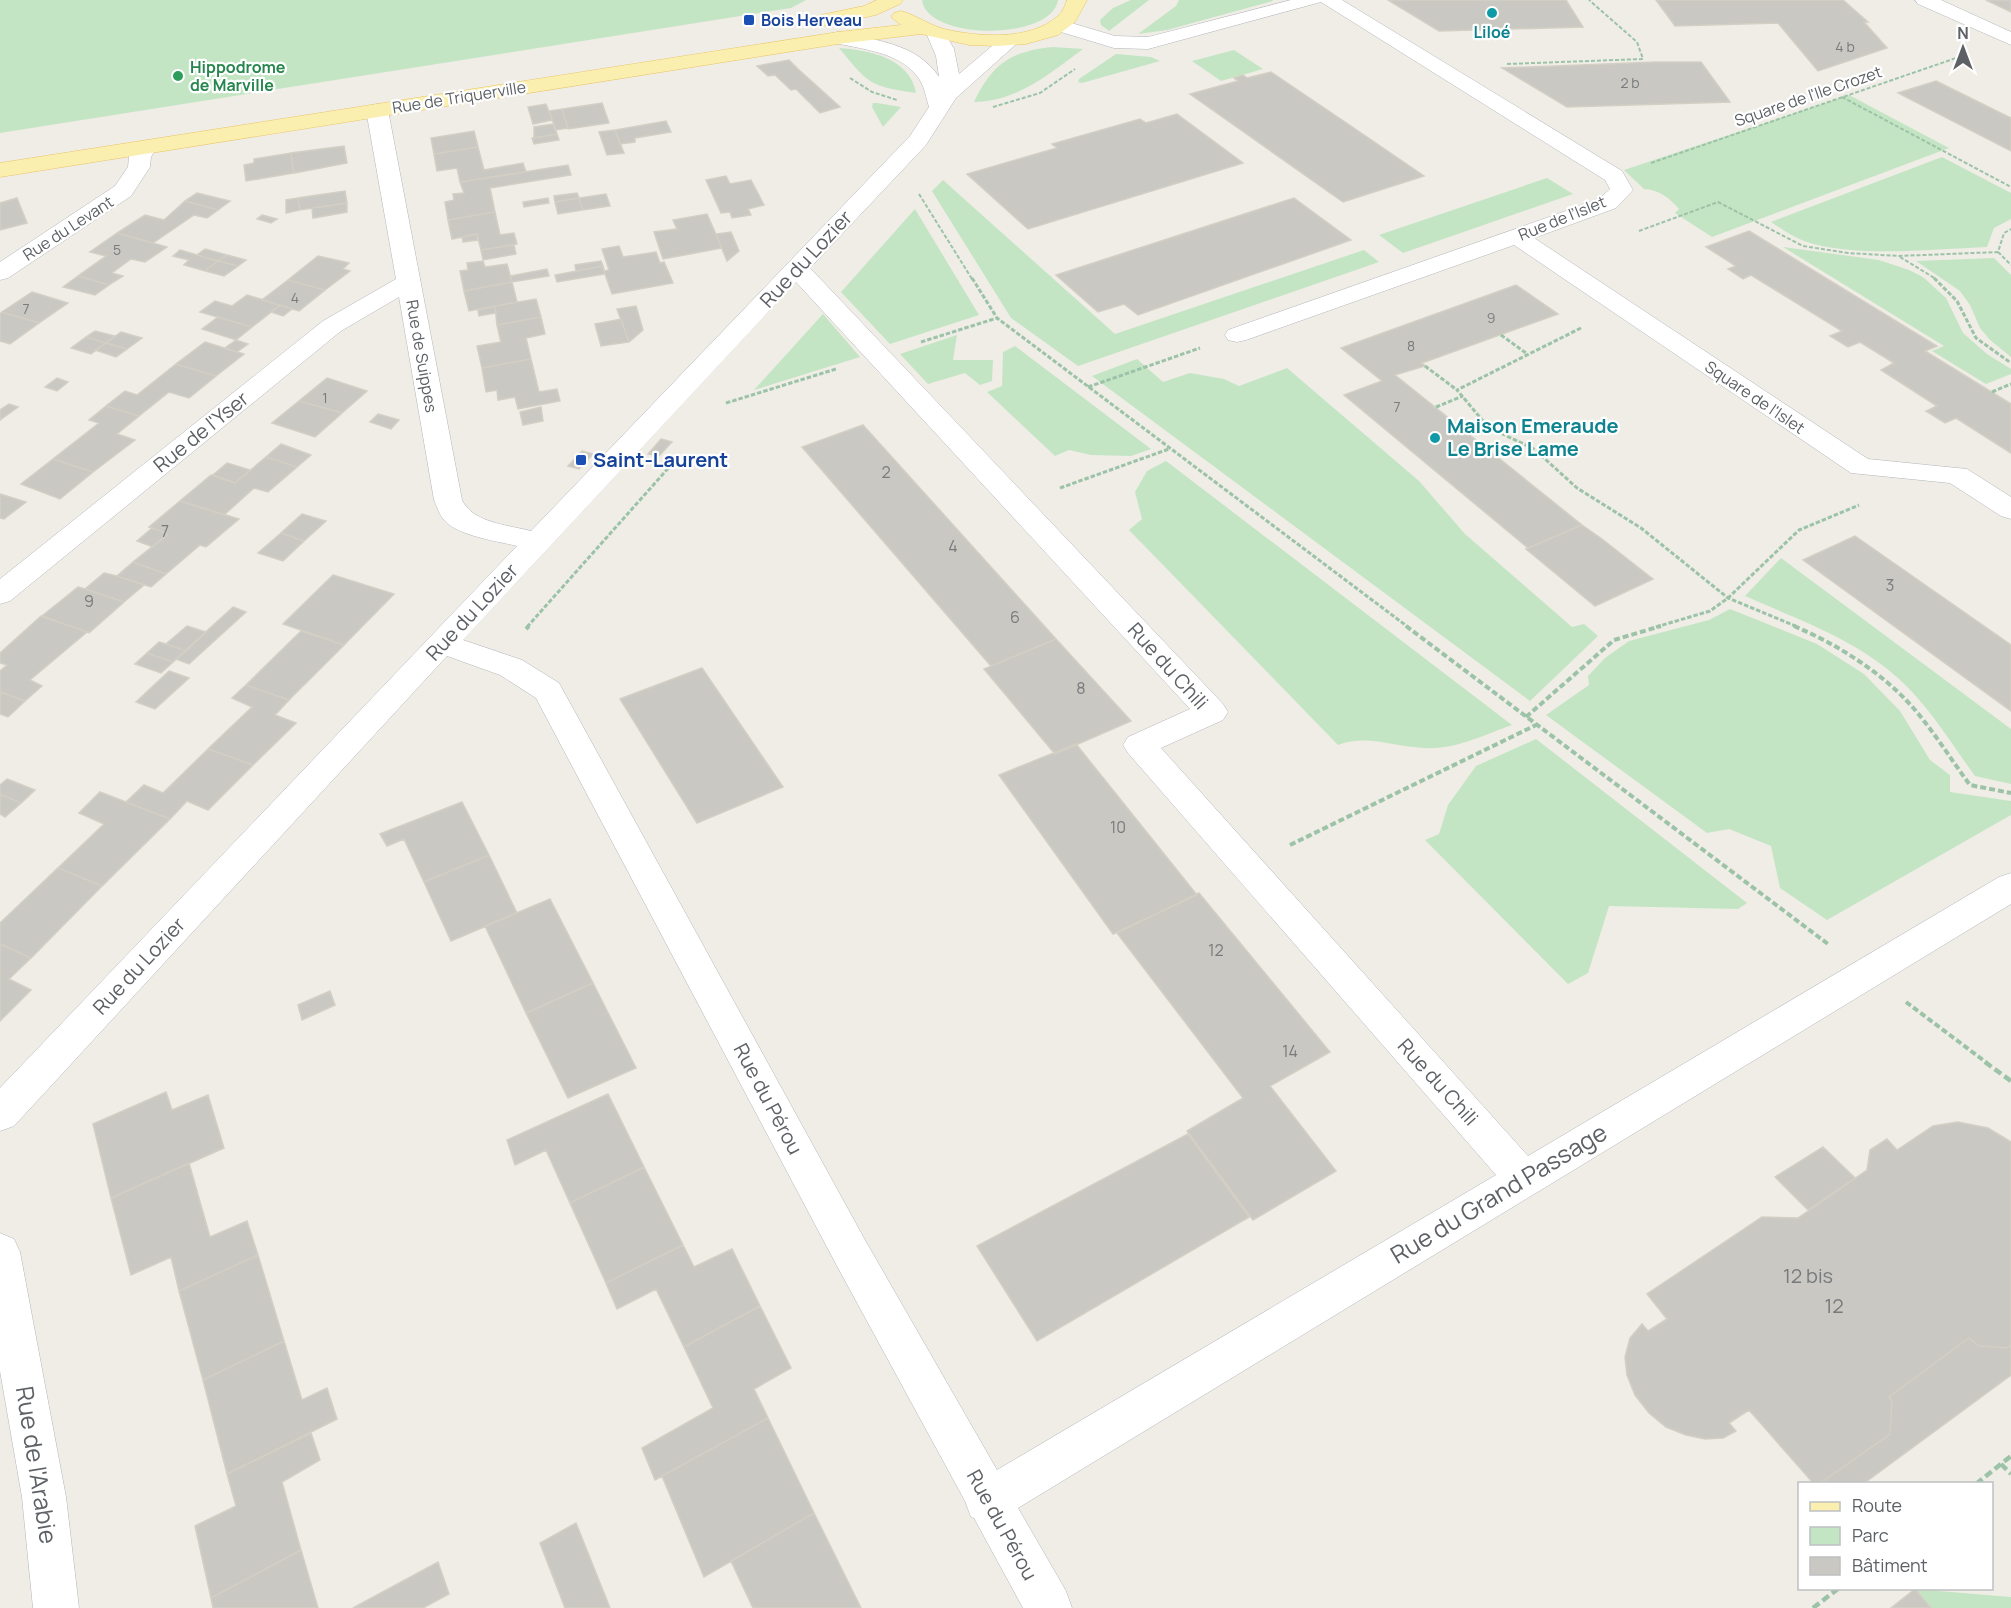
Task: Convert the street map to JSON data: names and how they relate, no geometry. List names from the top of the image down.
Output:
{
  "streets": {
    "main road": ["Rue de Triquerville"],
    "street": [
      "Rue de l’Islet",
      "Rue du Levant",
      "Rue du Lozier",
      "Rue de Suippes",
      "Square de l'Islet",
      "Rue de l'Yser",
      "Rue du Chili",
      "Rue du Pérou",
      "Rue du Grand Passage",
      "Rue de l'Arabie"
    ],
    "path": ["Square de l'Ile Crozet"]
  },
  "crossings": [
    ["Square de l'Ile Crozet", "Rue de l’Islet"],
    ["Rue de Triquerville", "Rue du Levant"],
    ["Rue de Triquerville", "Rue du Lozier"],
    ["Rue de Triquerville", "Rue de Suippes"],
    ["Rue de l’Islet", "Square de l'Islet"],
    ["Rue du Lozier", "Rue de Suippes"],
    ["Rue du Lozier", "Rue du Chili"],
    ["Rue du Lozier", "Rue du Pérou"],
    ["Rue de Suippes", "Rue de l'Yser"],
    ["Rue du Chili", "Rue du Grand Passage"],
    ["Rue du Pérou", "Rue du Grand Passage"]
  ],
  "places": {
    "other": ["Liloé", "Hippodrome de Marville", "Maison Emeraude Le Brise Lame"],
    "transit": ["Bois Herveau", "Saint-Laurent"]
  },
  "house_numbers": [
    "4 b",
    "2 b",
    "5",
    "4",
    "7",
    "9",
    "8",
    "1",
    "7",
    "2",
    "7",
    "4",
    "3",
    "9",
    "6",
    "8",
    "10",
    "12",
    "14",
    "12 bis",
    "12"
  ],
  "legend": ["Route", "Parc", "Bâtiment"],
  "north": "top"
}
